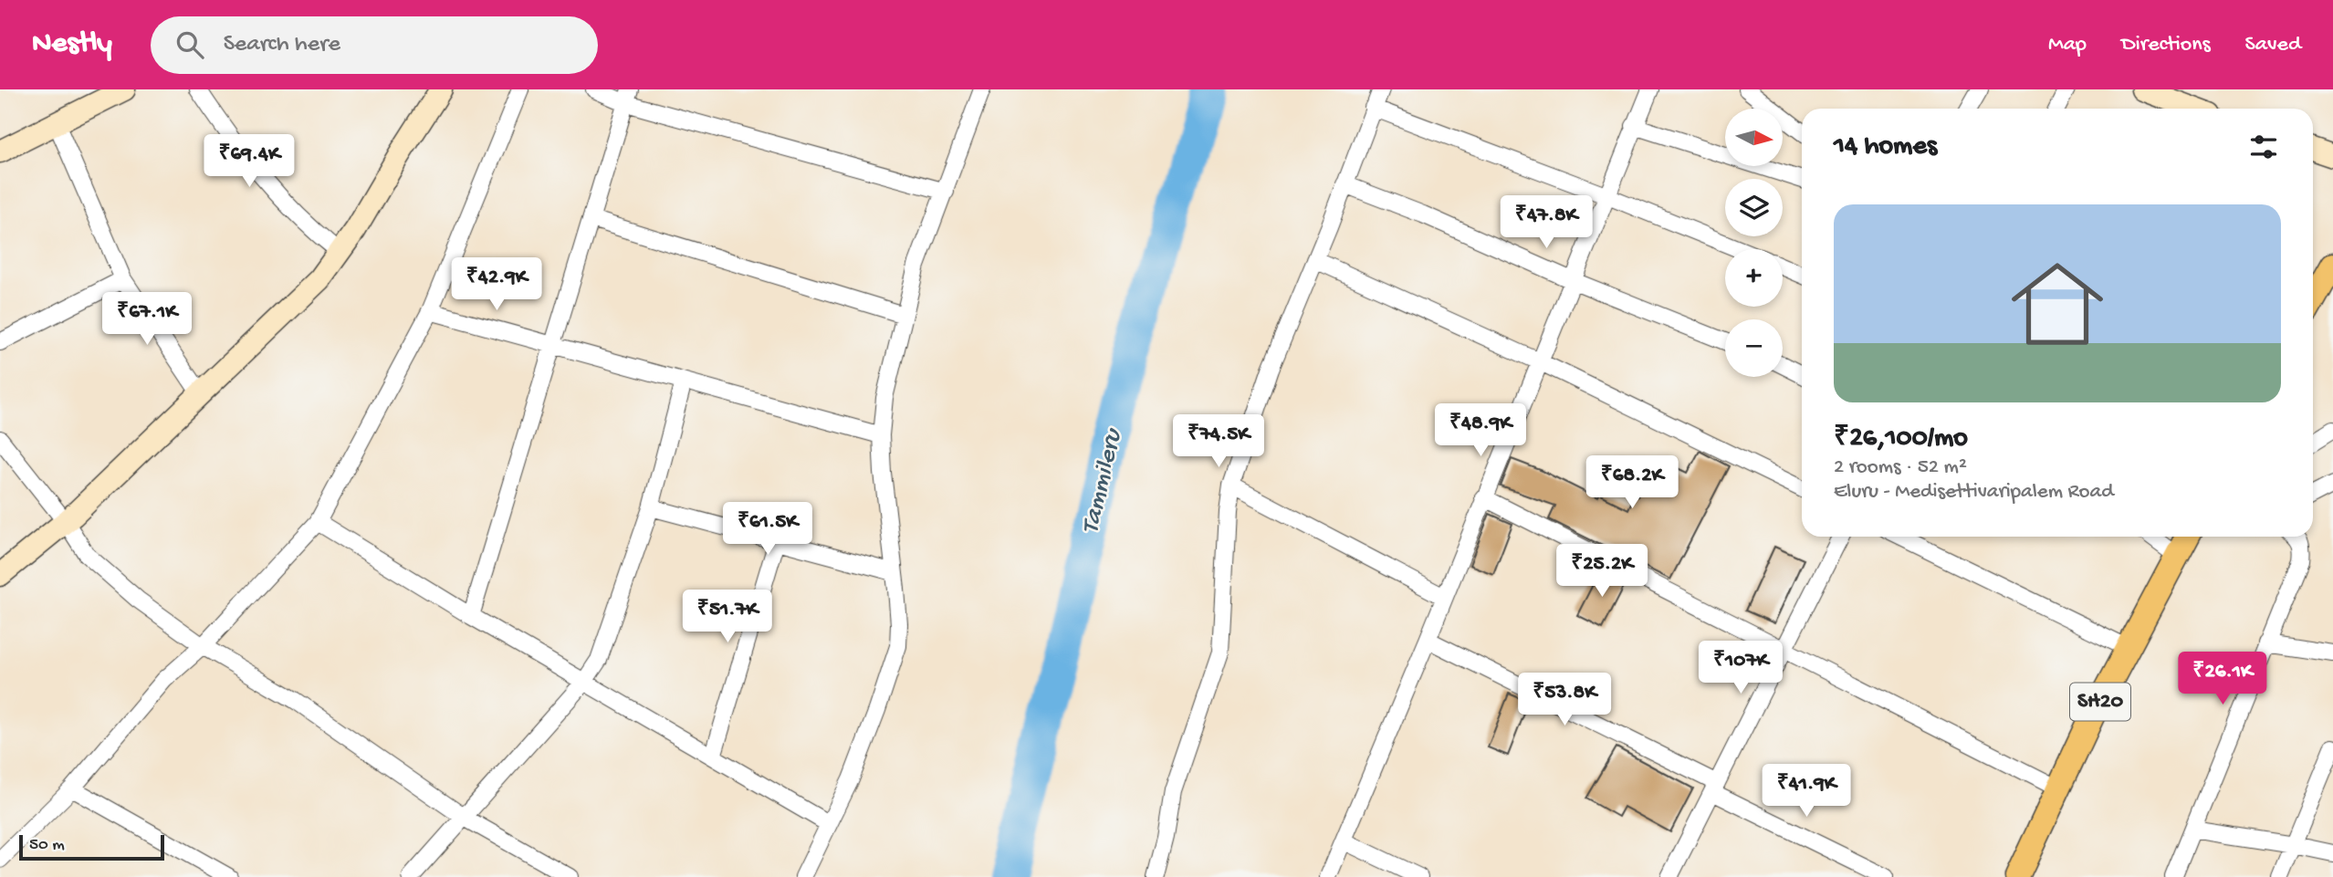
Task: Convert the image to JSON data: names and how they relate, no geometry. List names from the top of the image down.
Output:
{
  "streets": {
    "main road": ["SH20"]
  },
  "water": ["Tammileru"],
  "scale_bar": "50 m",
  "north": "right",
  "page": {
    "header": "Nestly",
    "search": "Search here",
    "nav": ["Map", "Directions", "Saved"],
    "map_buttons": ["+", "−"],
    "heading": "14 homes",
    "price": [
      "₹69.4K",
      "₹47.8K",
      "₹42.9K",
      "₹67.1K",
      "₹48.9K",
      "₹74.5K",
      "₹68.2K",
      "₹61.5K",
      "₹25.2K",
      "₹51.7K",
      "₹107K",
      "₹26.1K",
      "₹53.8K",
      "₹41.9K"
    ],
    "list": [
      {
        "name": "₹26,100/mo",
        "note": "2 rooms · 52 m² · Eluru - Medisettivaripalem Road"
      }
    ],
    "scale": "50 m"
  }
}
